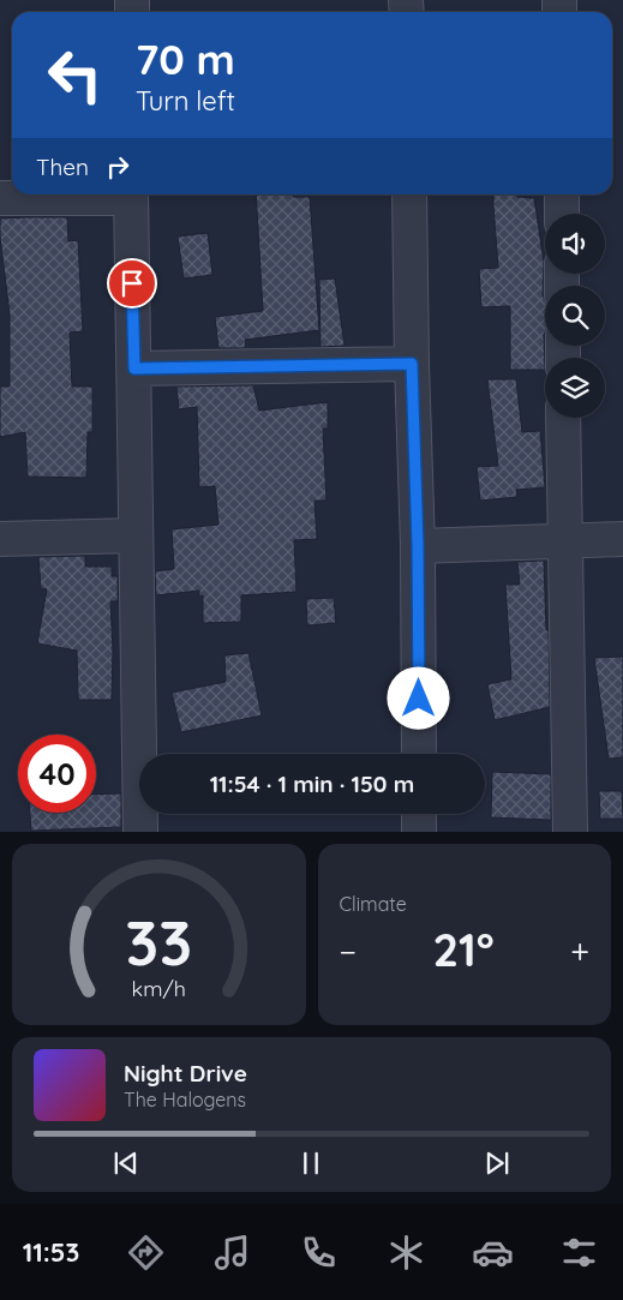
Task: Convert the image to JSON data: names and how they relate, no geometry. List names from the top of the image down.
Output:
{
  "page": {
    "turn": ["70 m", "Turn left"],
    "then": "Then",
    "limit": "40",
    "trip": "11:54 · 1 min · 150 m",
    "tile": "Climate",
    "heat": ["−", "21°", "+"],
    "song": ["Night Drive", "The Halogens"],
    "tabs": "11:53",
    "gauge": ["33", "km/h"]
  }
}
